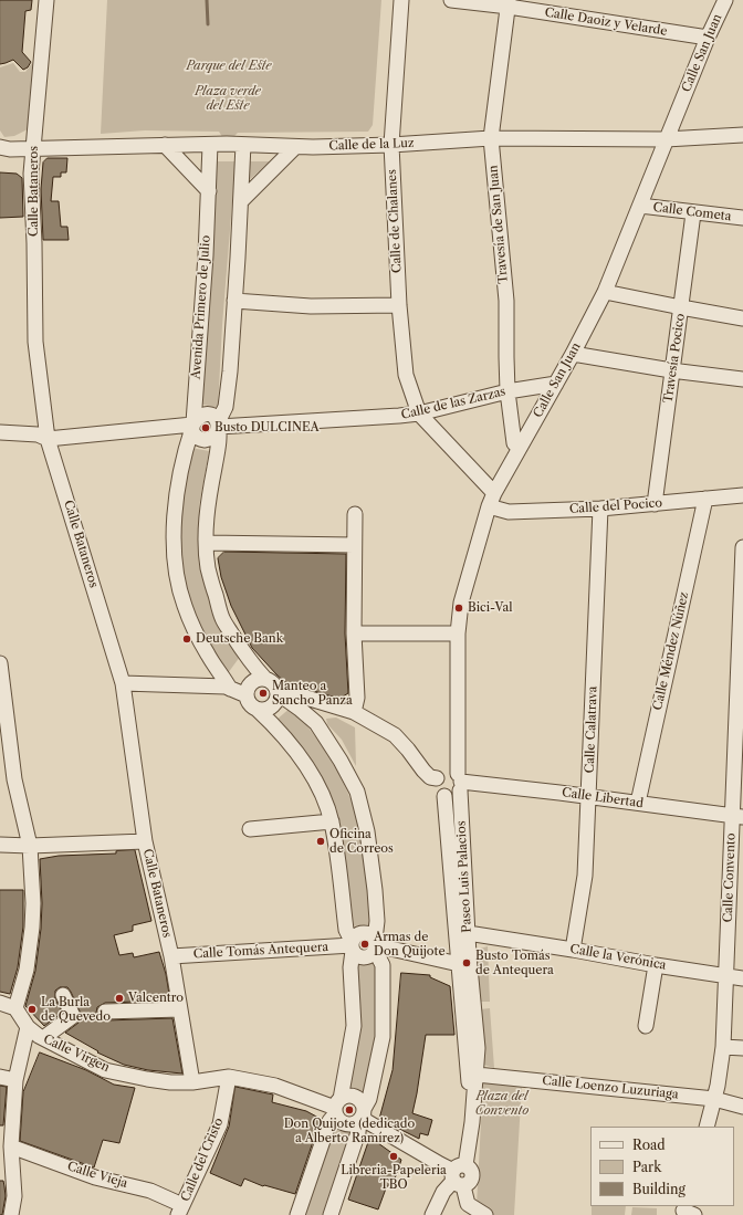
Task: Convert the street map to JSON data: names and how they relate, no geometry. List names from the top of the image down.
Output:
{
  "streets": {
    "street": [
      "Calle Daoiz y Velarde",
      "Calle San Juan",
      "Calle de la Luz",
      "Calle Bataneros",
      "Calle Cometa",
      "Calle de Chalanes",
      "Travesía de San Juan",
      "Avenida Primero de Julio",
      "Travesía Pocico",
      "Calle de las Zarzas",
      "Calle del Pocico",
      "Calle Méndez Núñez",
      "Calle Calatrava",
      "Calle Libertad",
      "Paseo Luis Palacios",
      "Calle Convento",
      "Calle Tomás Antequera",
      "Calle la Verónica",
      "Calle Virgen",
      "Calle Loenzo Luzuriaga",
      "Calle del Cristo",
      "Calle Vieja"
    ]
  },
  "crossings": [
    ["Calle Daoiz y Velarde", "Calle San Juan"],
    ["Calle Daoiz y Velarde", "Travesía de San Juan"],
    ["Calle San Juan", "Calle de la Luz"],
    ["Calle San Juan", "Calle Cometa"],
    ["Calle San Juan", "Travesía de San Juan"],
    ["Calle San Juan", "Calle de las Zarzas"],
    ["Calle San Juan", "Calle del Pocico"],
    ["Calle San Juan", "Calle Libertad"],
    ["Calle San Juan", "Paseo Luis Palacios"],
    ["Calle de la Luz", "Calle Bataneros"],
    ["Calle de la Luz", "Calle de Chalanes"],
    ["Calle de la Luz", "Travesía de San Juan"],
    ["Calle de la Luz", "Avenida Primero de Julio"],
    ["Calle Bataneros", "Calle Tomás Antequera"],
    ["Calle Bataneros", "Calle Virgen"],
    ["Calle Cometa", "Travesía Pocico"],
    ["Calle de Chalanes", "Calle de las Zarzas"],
    ["Travesía de San Juan", "Calle de las Zarzas"],
    ["Avenida Primero de Julio", "Calle de las Zarzas"],
    ["Travesía Pocico", "Calle del Pocico"],
    ["Calle del Pocico", "Calle Méndez Núñez"],
    ["Calle del Pocico", "Calle Calatrava"],
    ["Calle Méndez Núñez", "Calle Libertad"],
    ["Calle Calatrava", "Calle Libertad"],
    ["Calle Calatrava", "Calle la Verónica"],
    ["Calle Libertad", "Paseo Luis Palacios"],
    ["Calle Libertad", "Calle Convento"],
    ["Paseo Luis Palacios", "Calle la Verónica"],
    ["Paseo Luis Palacios", "Calle Loenzo Luzuriaga"],
    ["Calle Convento", "Calle la Verónica"],
    ["Calle Convento", "Calle Loenzo Luzuriaga"],
    ["Calle Virgen", "Calle del Cristo"],
    ["Calle del Cristo", "Calle Vieja"]
  ],
  "parks": ["Parque del Este", "Plaza verde del Este", "Plaza del Convento"],
  "places": [
    "Busto DULCINEA",
    "Bici-Val",
    "Deutsche Bank",
    "Manteo a Sancho Panza",
    "Oficina de Correos",
    "Armas de Don Quijote",
    "Busto Tomás de Antequera",
    "Valcentro",
    "La Burla de Quevedo",
    "Don Quijote (dedicado a Alberto Ramírez)",
    "Libreria-Papeleria TBO"
  ],
  "legend": ["Road", "Park", "Building"]
}
